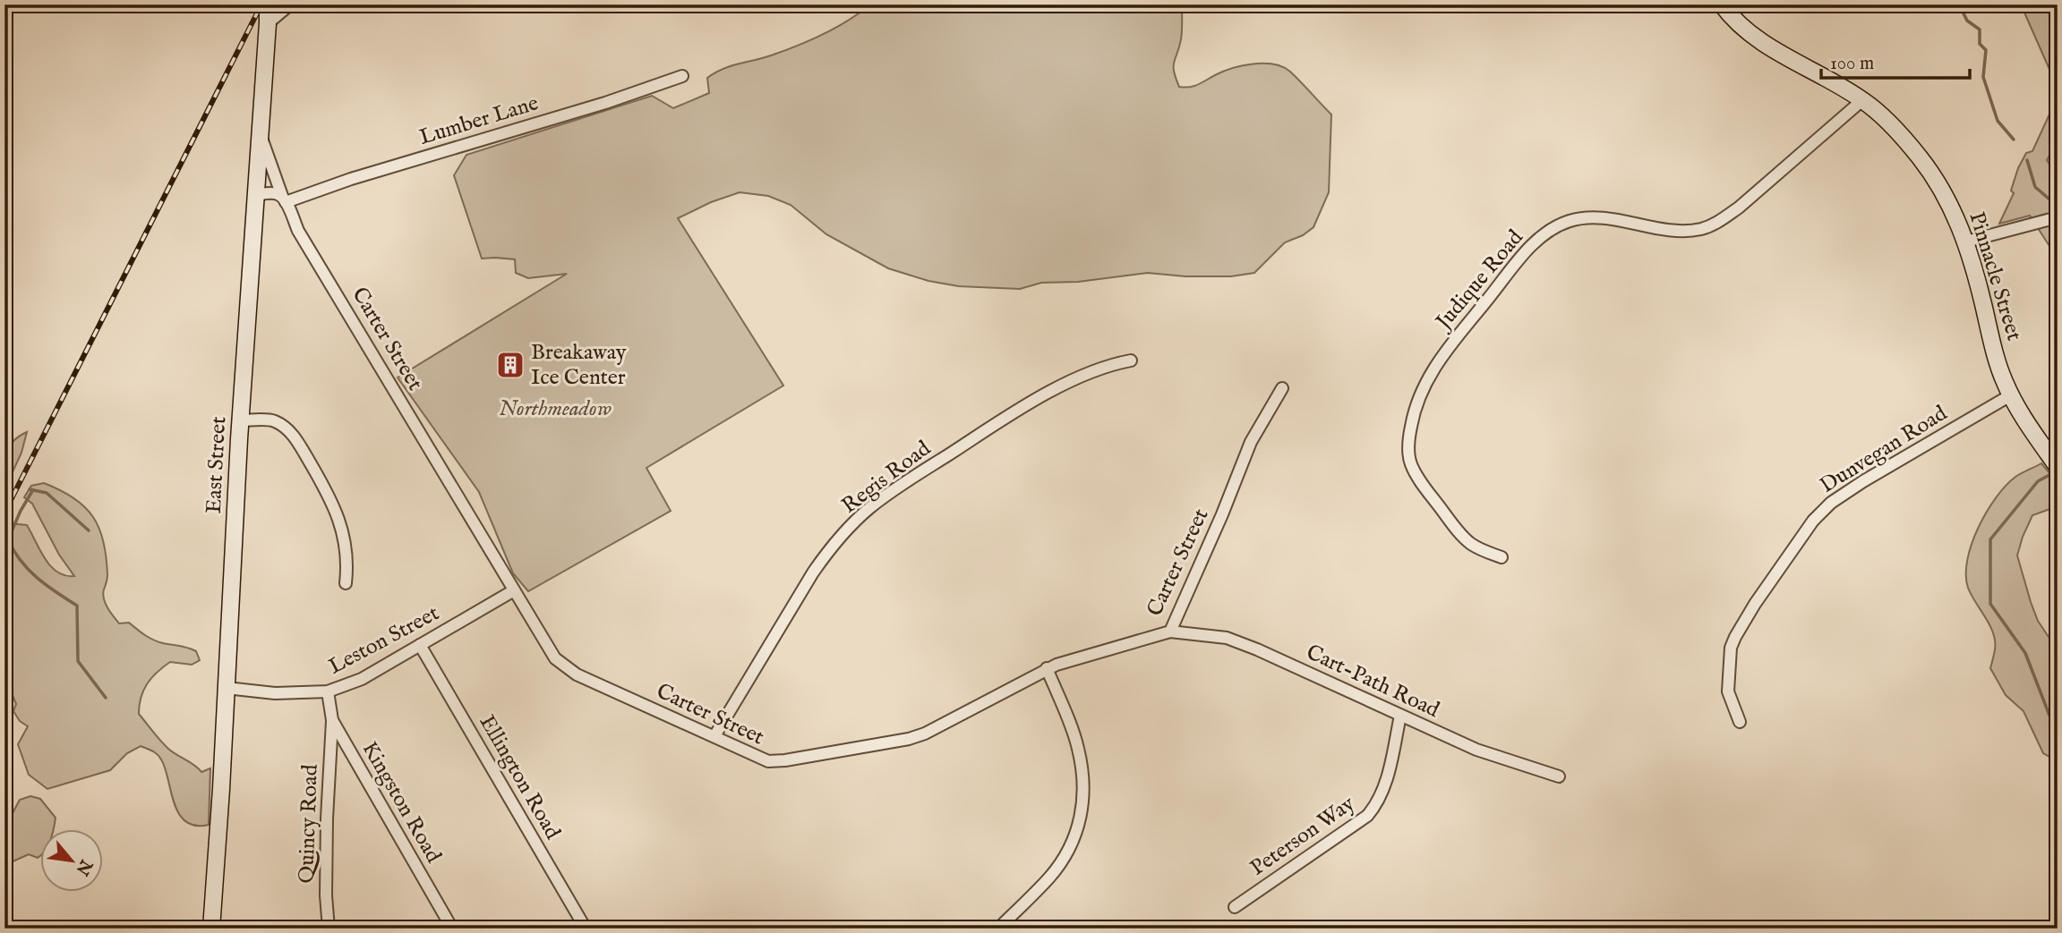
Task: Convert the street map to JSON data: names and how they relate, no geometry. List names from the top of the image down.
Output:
{
  "streets": {
    "main road": ["Pinnacle Street", "East Street"],
    "street": [
      "Lumber Lane",
      "Judique Road",
      "Carter Street",
      "Dunvegan Road",
      "Regis Road",
      "Leston Street",
      "Cart-Path Road",
      "Ellington Road",
      "Kingston Road",
      "Quincy Road",
      "Peterson Way"
    ]
  },
  "crossings": [
    ["Lumber Lane", "Carter Street"],
    ["Pinnacle Street", "Judique Road"],
    ["Pinnacle Street", "Dunvegan Road"],
    ["Carter Street", "East Street"],
    ["Carter Street", "Regis Road"],
    ["Carter Street", "Leston Street"],
    ["Carter Street", "Cart-Path Road"],
    ["East Street", "Leston Street"],
    ["Leston Street", "Ellington Road"],
    ["Leston Street", "Kingston Road"],
    ["Cart-Path Road", "Peterson Way"],
    ["Kingston Road", "Quincy Road"]
  ],
  "parks": ["Northmeadow"],
  "places": {
    "building": ["Breakaway Ice Center"]
  },
  "scale_bar": "100 m",
  "north": "bottom right"
}
